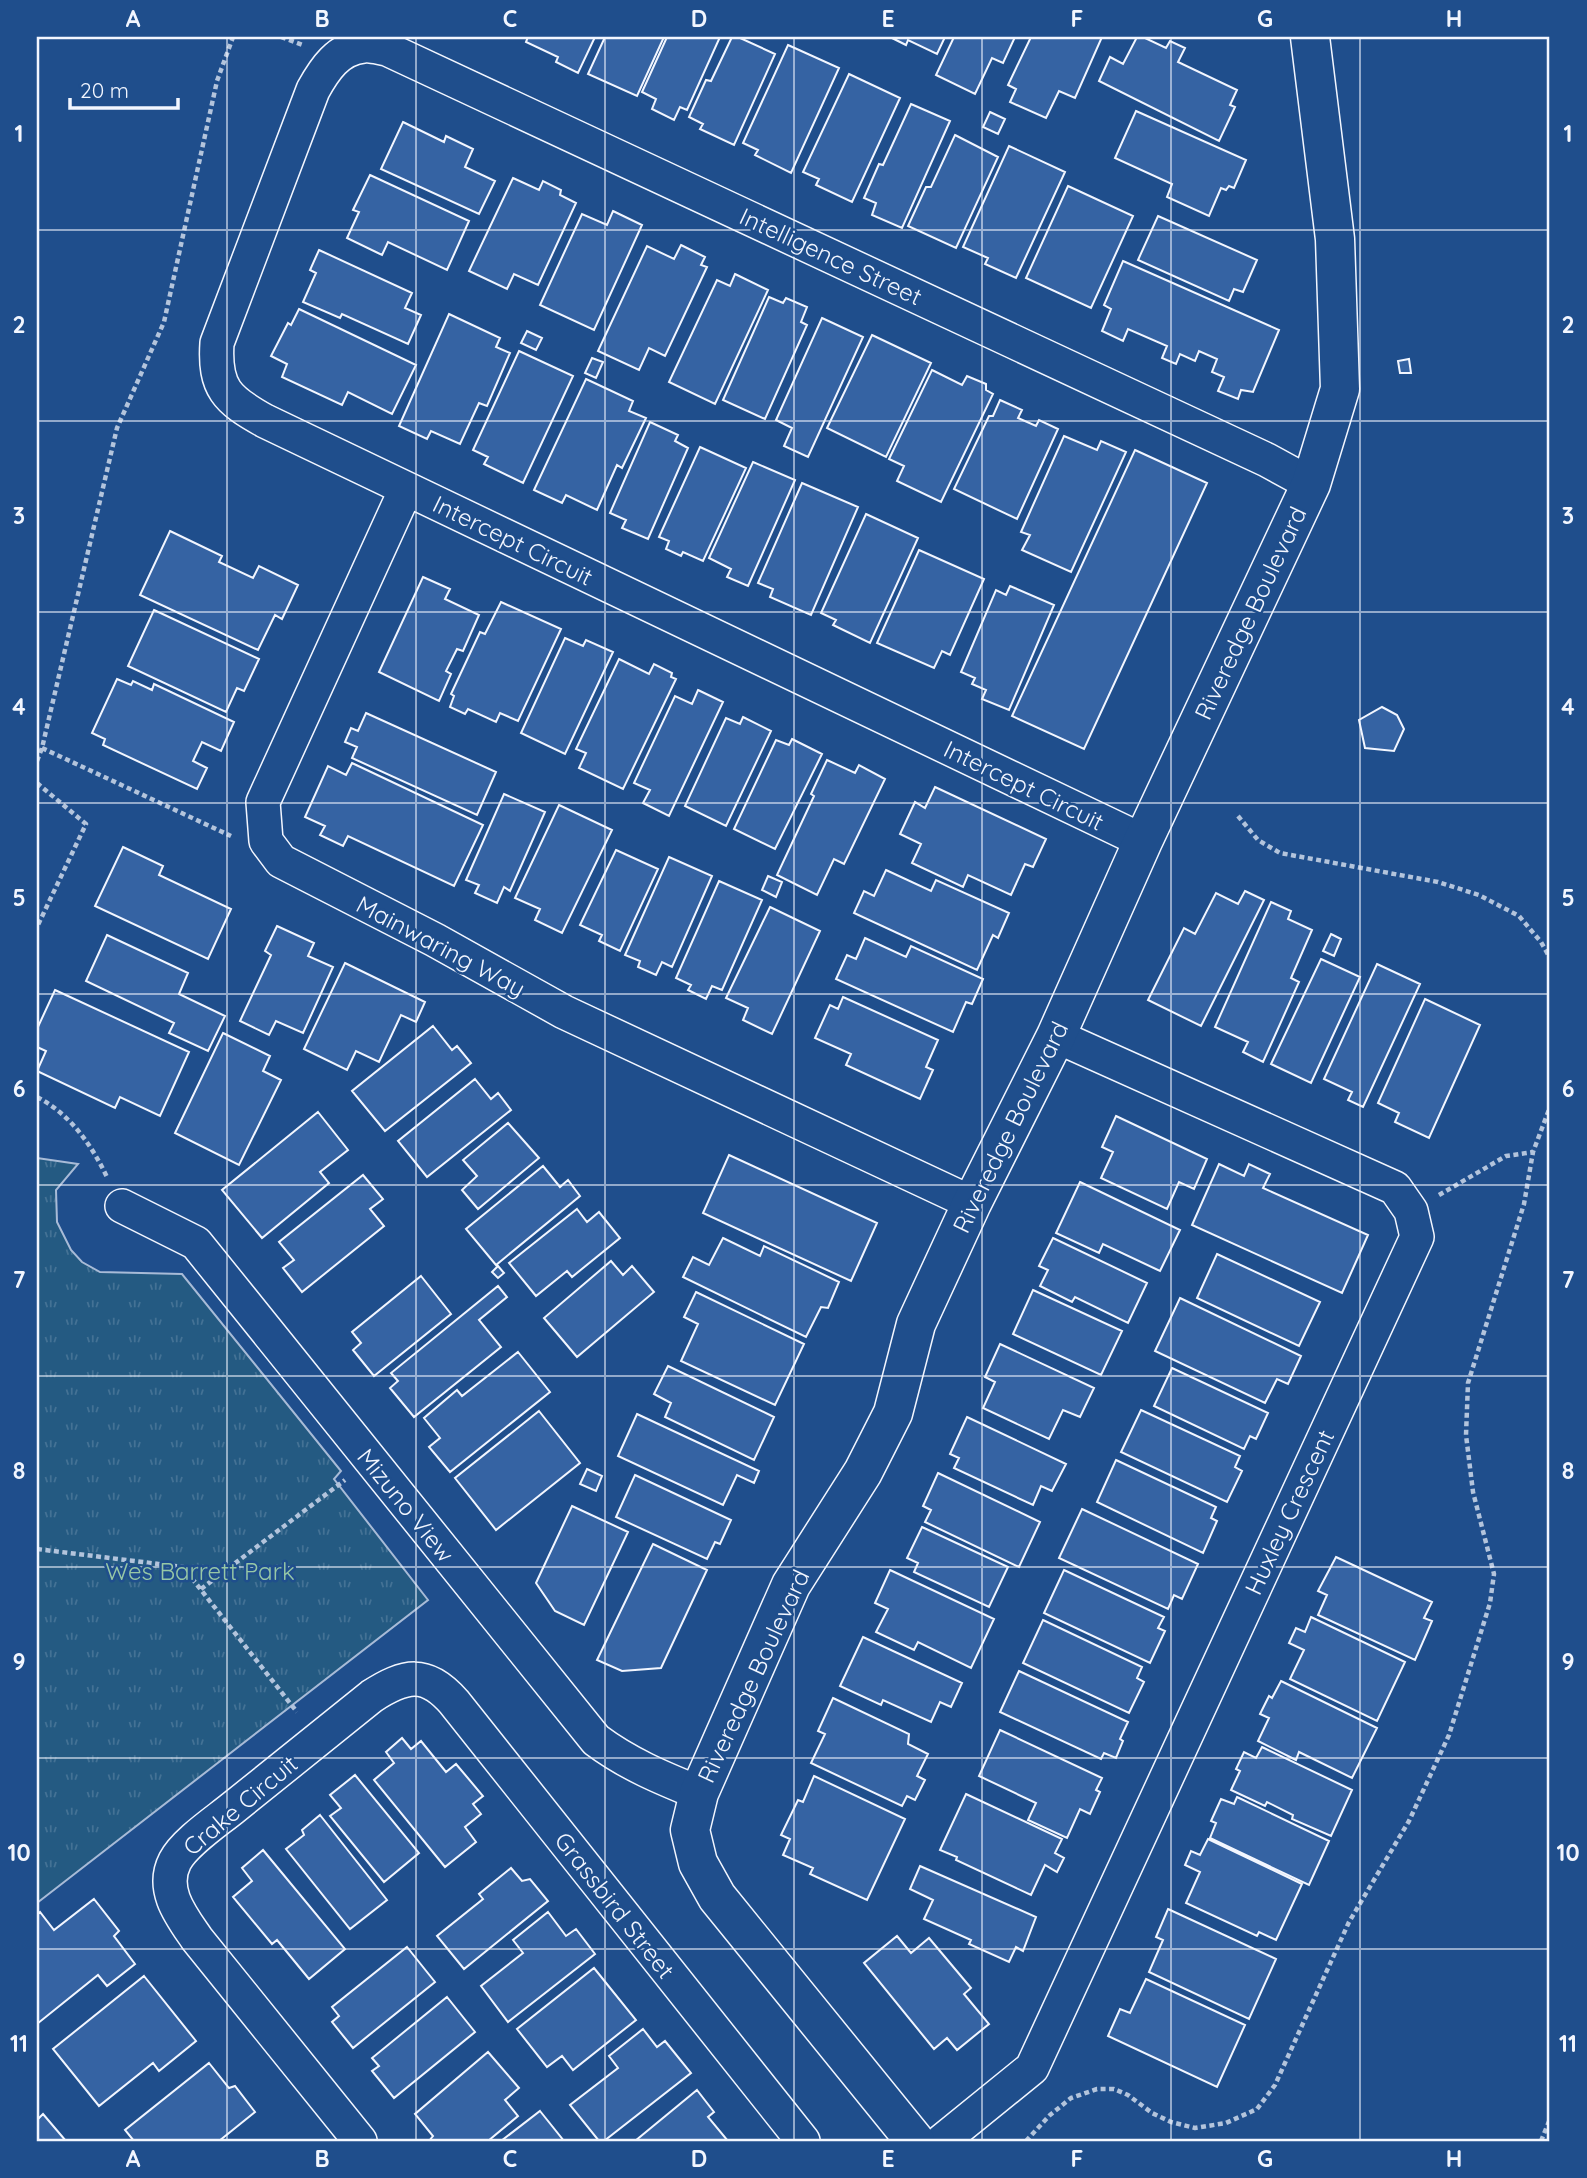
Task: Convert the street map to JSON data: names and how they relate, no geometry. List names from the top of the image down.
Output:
{
  "streets": {
    "street": [
      "Intelligence Street",
      "Intercept Circuit",
      "Riveredge Boulevard",
      "Mainwaring Way",
      "Mizuno View",
      "Huxley Crescent",
      "Crake Circuit",
      "Grassbird Street"
    ]
  },
  "crossings": [
    ["Intelligence Street", "Intercept Circuit"],
    ["Intelligence Street", "Riveredge Boulevard"],
    ["Intercept Circuit", "Riveredge Boulevard"],
    ["Riveredge Boulevard", "Mainwaring Way"],
    ["Riveredge Boulevard", "Mizuno View"],
    ["Crake Circuit", "Grassbird Street"]
  ],
  "parks": ["Wes Barrett Park"],
  "scale_bar": "20 m",
  "grid": {
    "columns": [
      "A",
      "B",
      "C",
      "D",
      "E",
      "F",
      "G",
      "H"
    ],
    "rows": [
      "1",
      "2",
      "3",
      "4",
      "5",
      "6",
      "7",
      "8",
      "9",
      "10",
      "11"
    ]
  }
}
